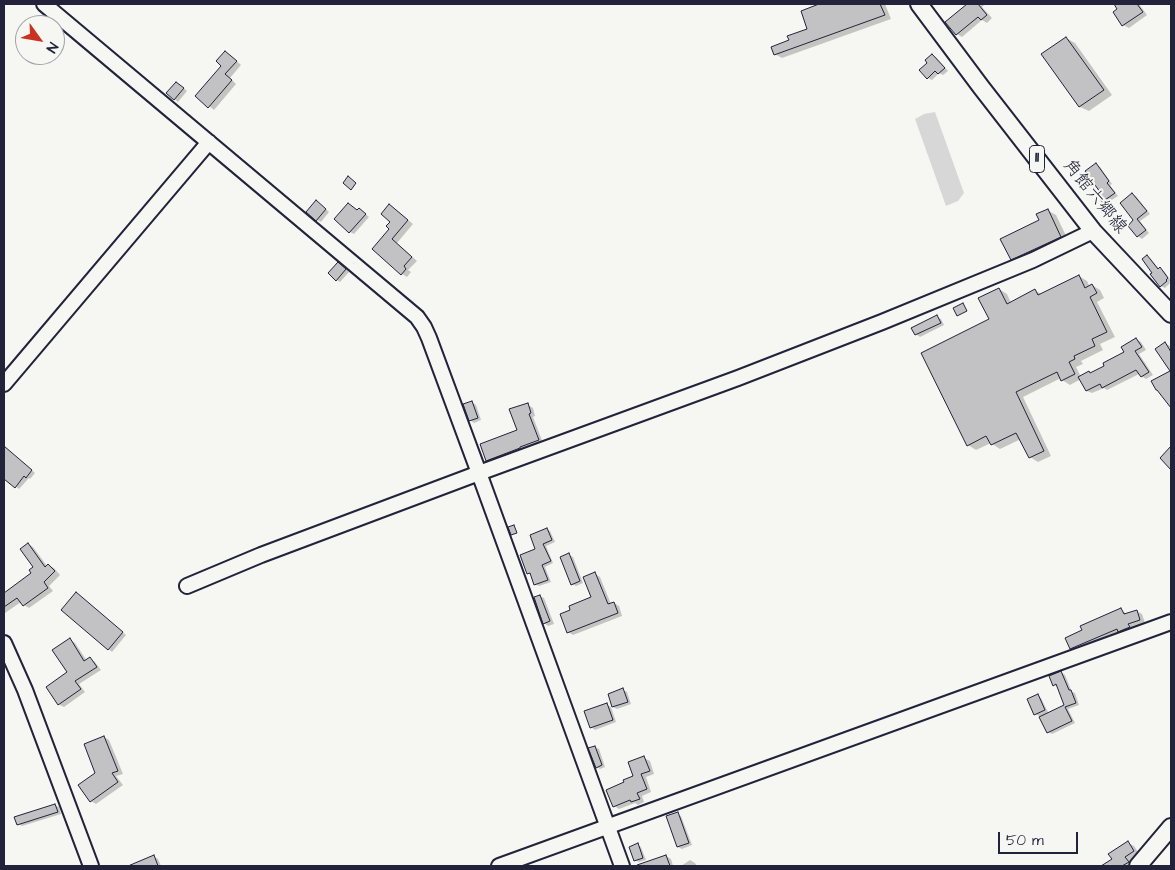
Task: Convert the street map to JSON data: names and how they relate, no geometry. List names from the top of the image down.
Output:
{
  "streets": {
    "main road": ["11", "角館六郷線"]
  },
  "scale_bar": "50 m",
  "north": "bottom right"
}
